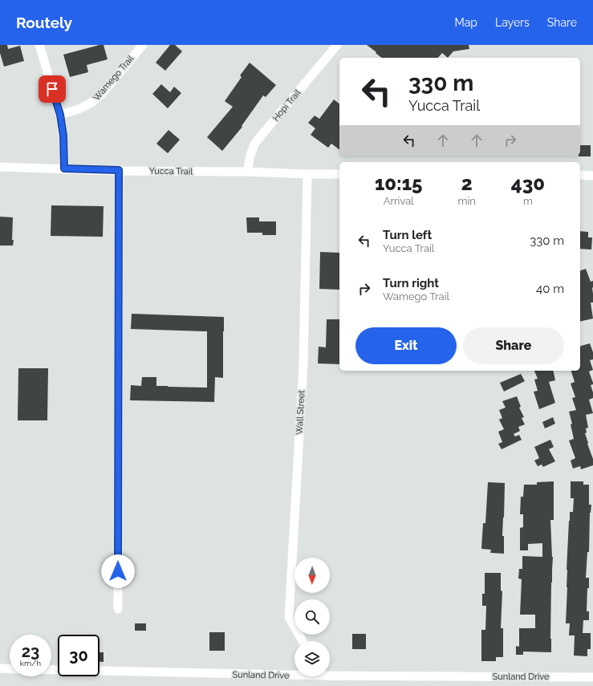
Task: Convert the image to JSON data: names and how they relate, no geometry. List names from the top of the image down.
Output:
{
  "streets": {
    "street": [
      "Wamego Trail",
      "Hopi Trail",
      "Yucca Trail",
      "Wall Street",
      "Sunland Drive"
    ]
  },
  "crossings": [
    ["Hopi Trail", "Yucca Trail"],
    ["Yucca Trail", "Wall Street"]
  ],
  "north": "bottom",
  "page": {
    "header": "Routely",
    "nav": ["Map", "Layers", "Share"],
    "turn": ["330 m", "Yucca Trail"],
    "eta": [
      "10:15",
      "Arrival",
      "2",
      "min",
      "430",
      "m"
    ],
    "list": [
      {
        "name": "Turn left",
        "note": "Yucca Trail",
        "value": "330 m"
      },
      {
        "name": "Turn right",
        "note": "Wamego Trail",
        "value": "40 m"
      }
    ],
    "buttons": ["Exit", "Share"],
    "speed": "23 km/h",
    "limit": "30"
  }
}
